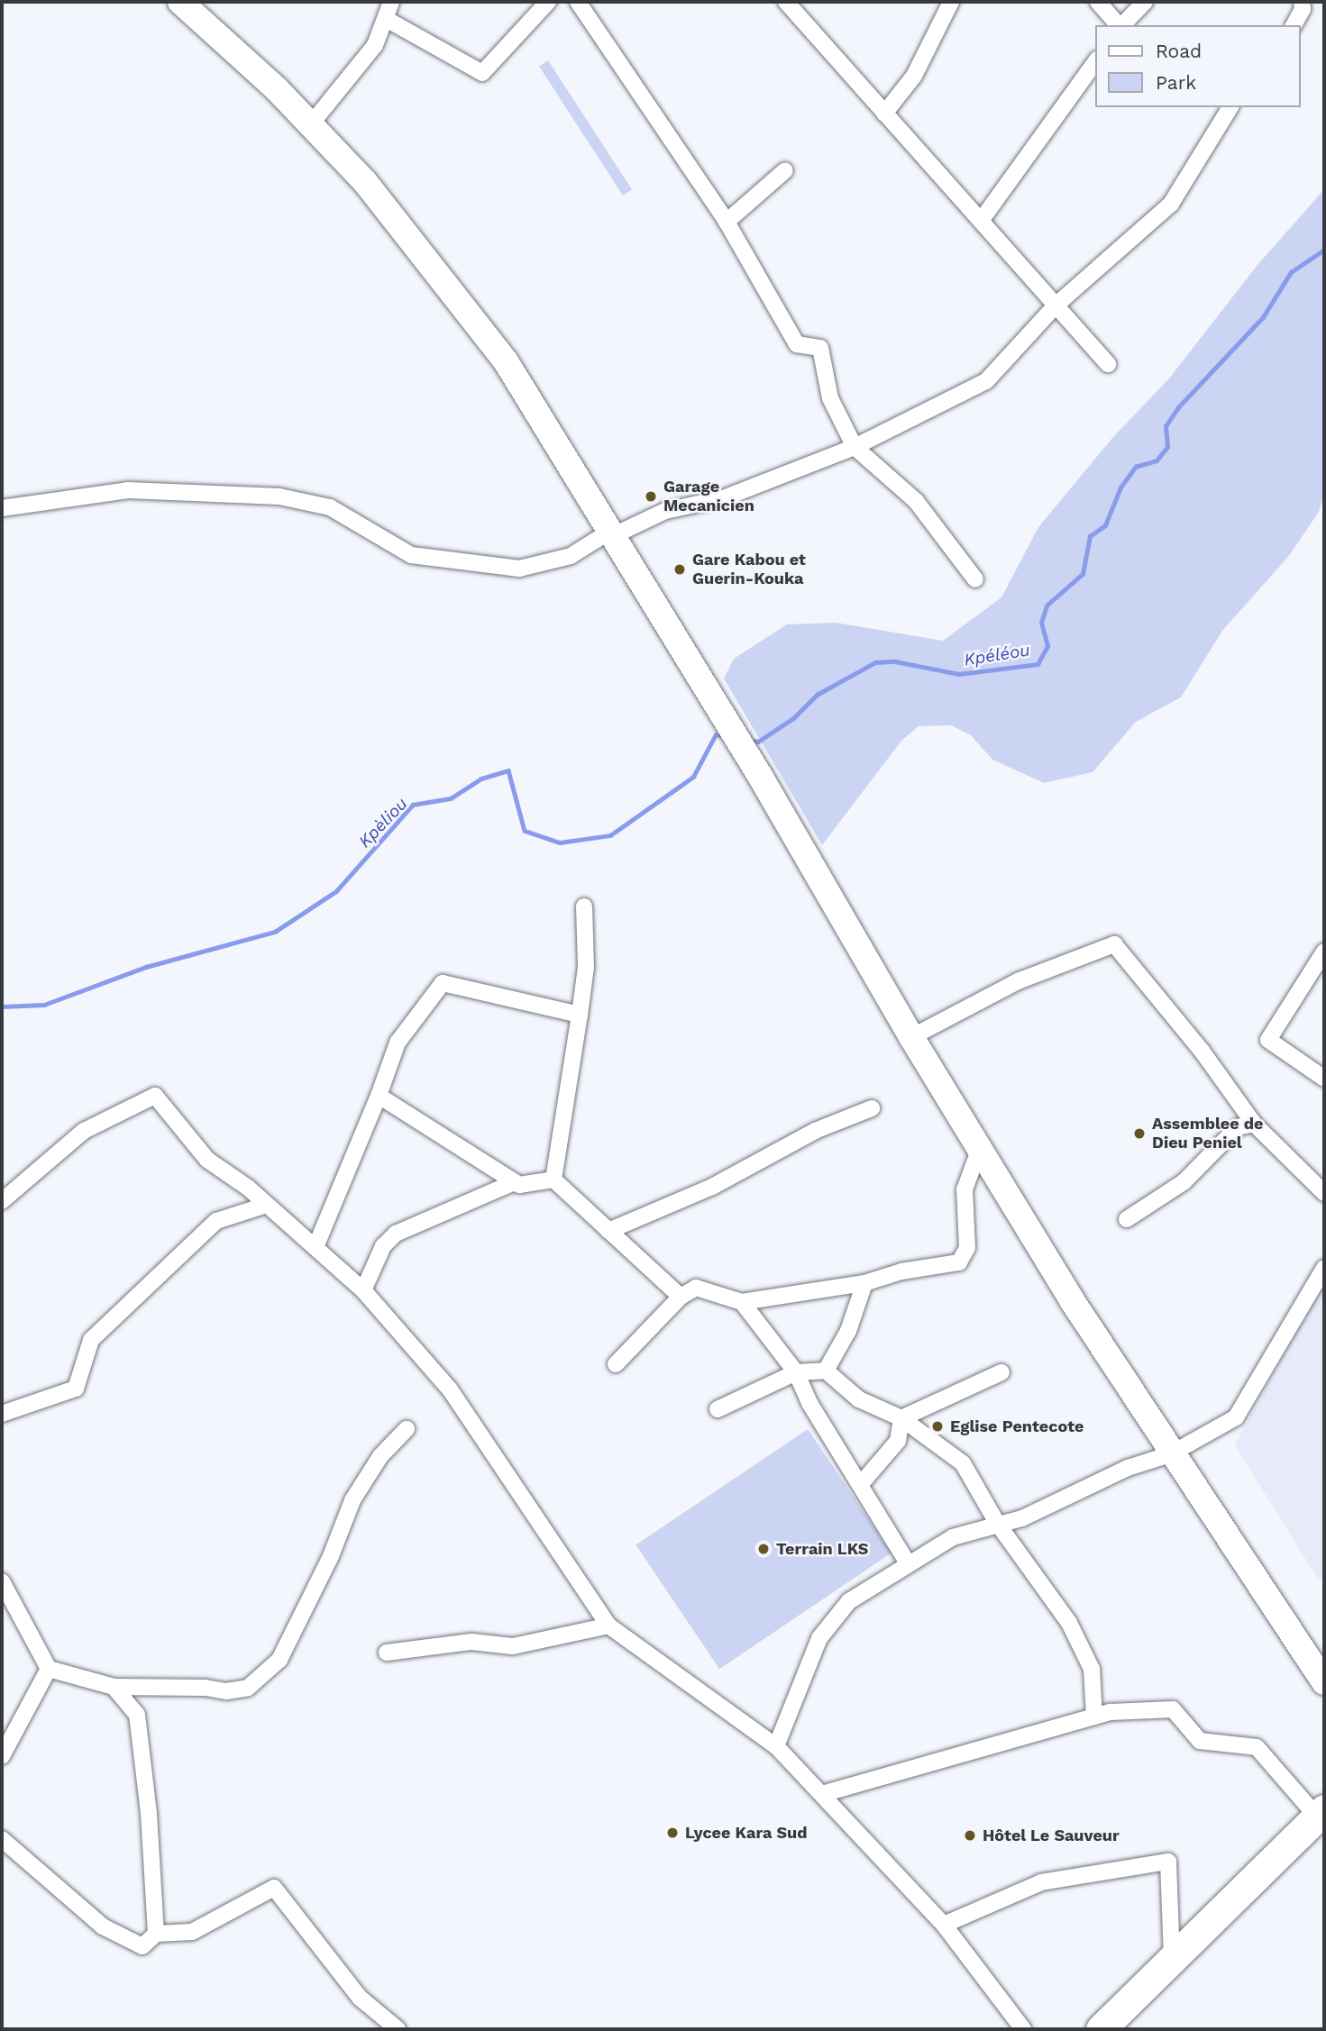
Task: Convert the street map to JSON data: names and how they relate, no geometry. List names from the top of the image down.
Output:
{
  "water": ["Kpéléou", "Kpèliou"],
  "places": [
    "Garage Mecanicien",
    "Gare Kabou et Guerin-Kouka",
    "Assemblee de Dieu Peniel",
    "Eglise Pentecote",
    "Terrain LKS",
    "Lycee Kara Sud",
    "Hôtel Le Sauveur"
  ],
  "legend": ["Road", "Park"]
}
